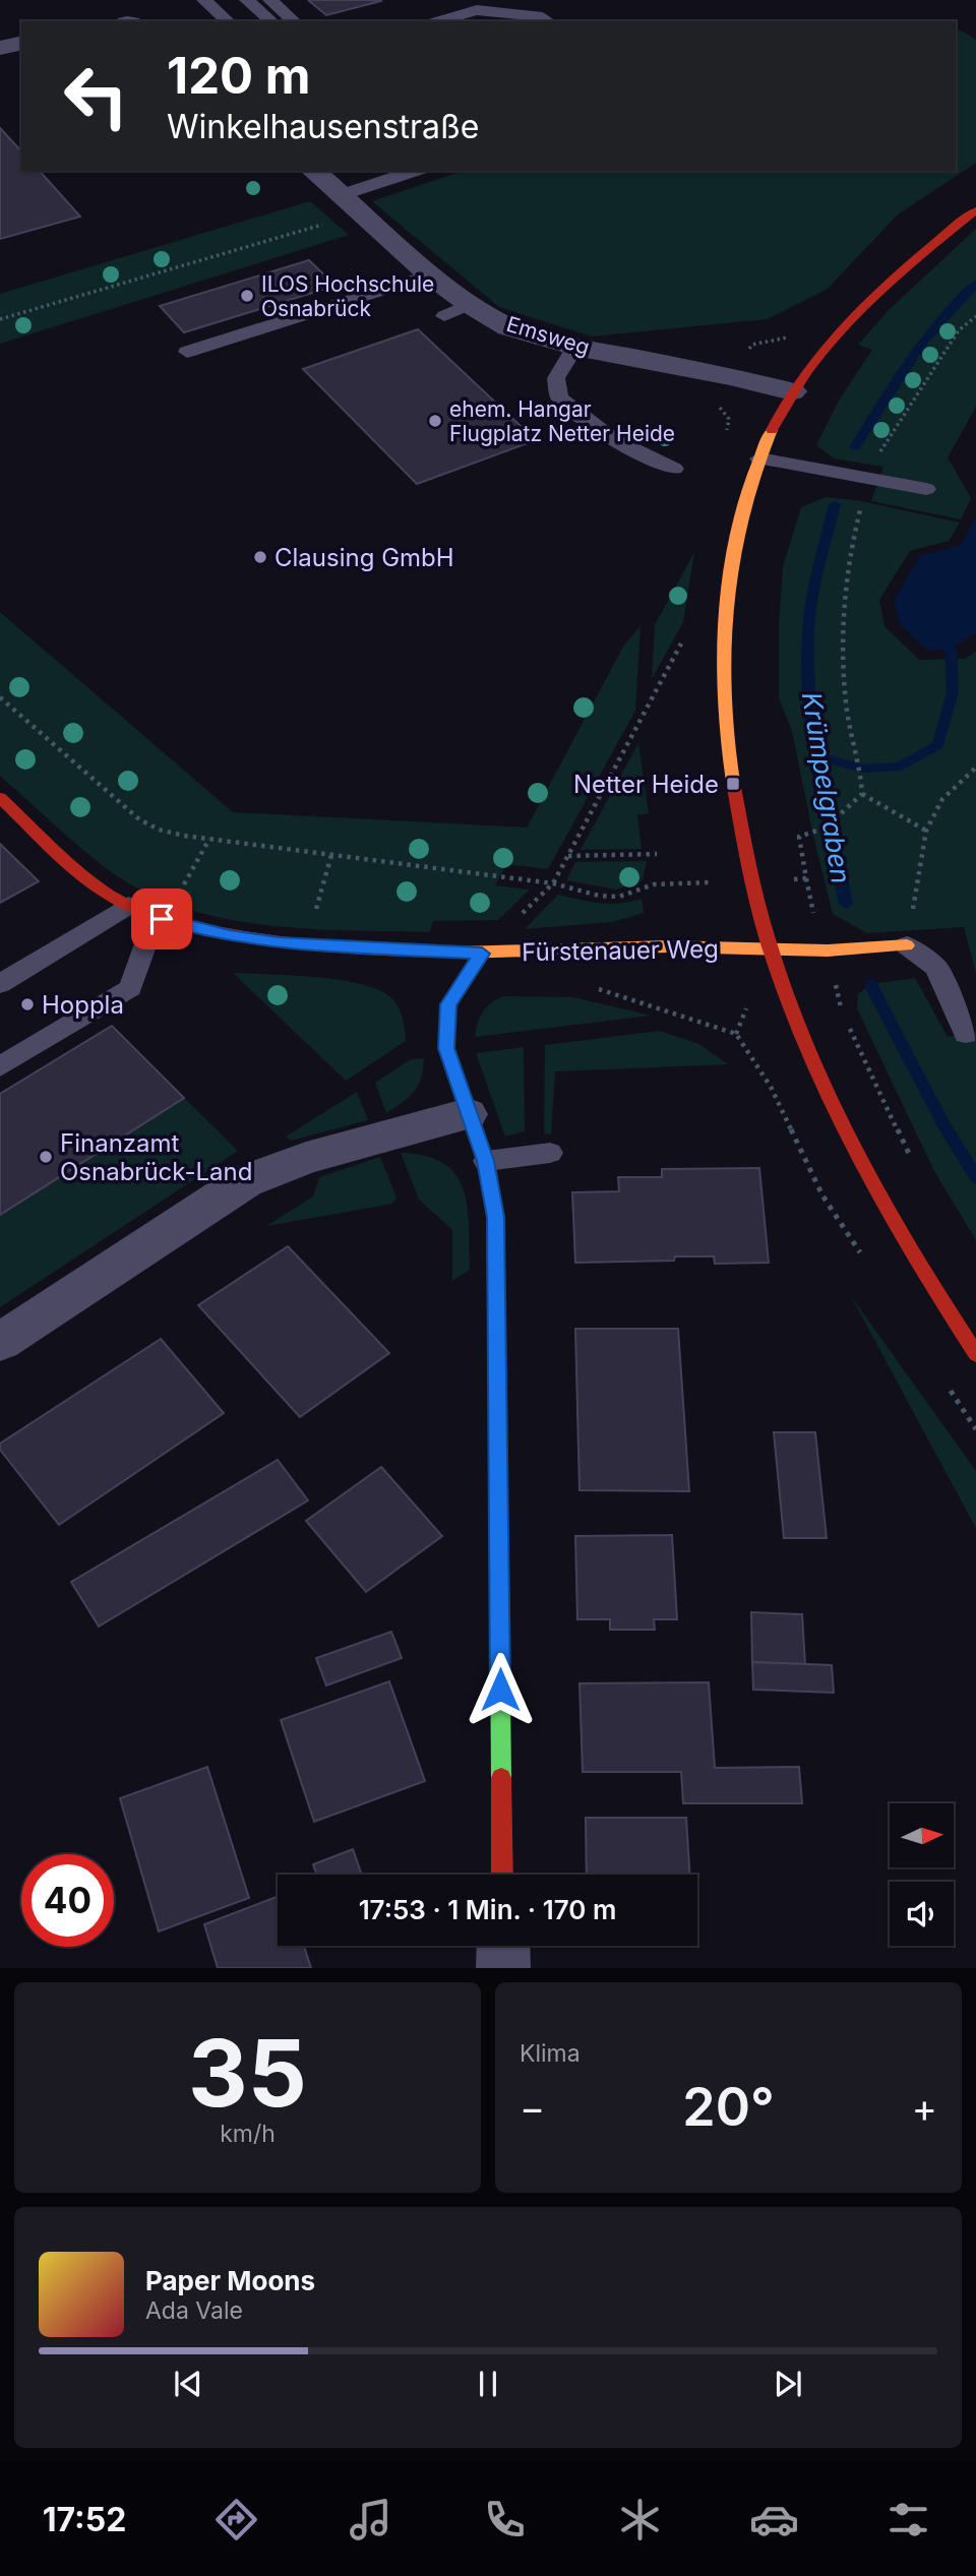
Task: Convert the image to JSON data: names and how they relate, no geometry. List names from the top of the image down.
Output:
{
  "streets": {
    "street": ["Emsweg", "Fürstenauer Weg"]
  },
  "water": ["Krümpelgraben"],
  "places": {
    "other": [
      "ILOS Hochschule Osnabrück",
      "ehem. Hangar Flugplatz Netter Heide",
      "Clausing GmbH",
      "Hoppla",
      "Finanzamt Osnabrück-Land"
    ],
    "transit": ["Netter Heide"]
  },
  "north": "right",
  "page": {
    "turn": ["120 m", "Winkelhausenstraße"],
    "limit": "40",
    "trip": "17:53 · 1 Min. · 170 m",
    "tile": [
      ["35", "km/h"],
      "Klima"
    ],
    "heat": ["−", "20°", "+"],
    "song": ["Paper Moons", "Ada Vale"],
    "tabs": "17:52"
  }
}
